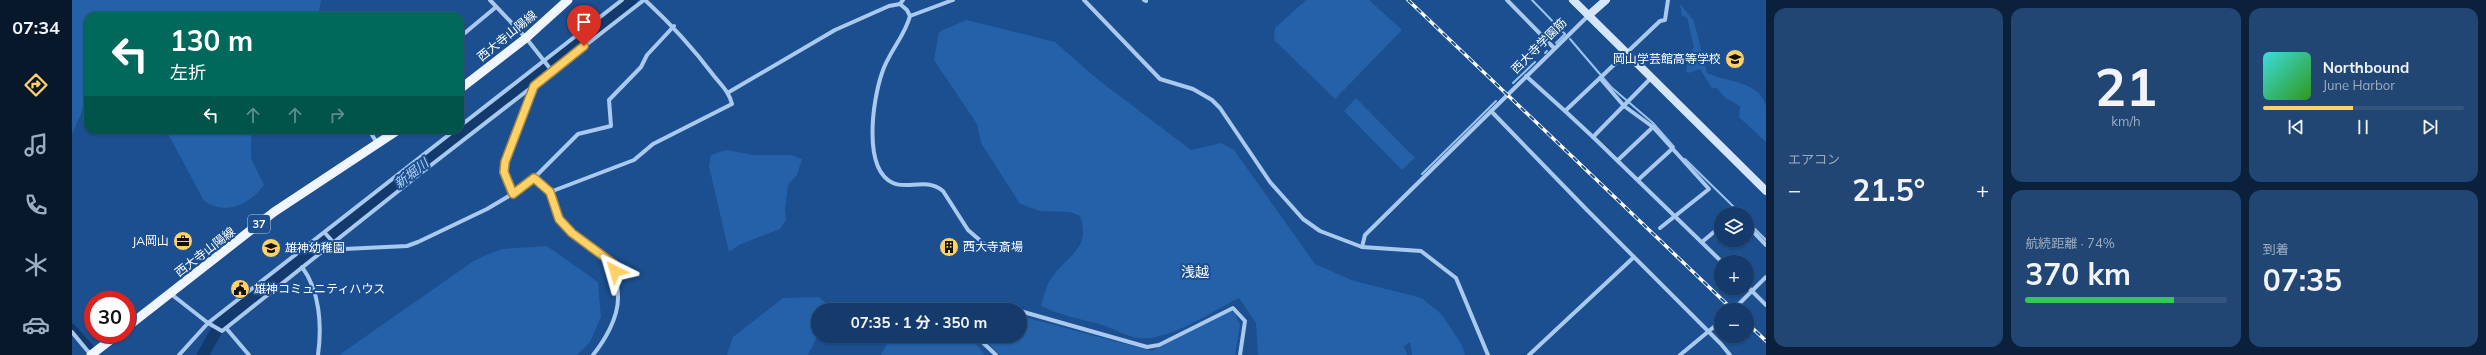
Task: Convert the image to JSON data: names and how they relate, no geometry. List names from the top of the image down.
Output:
{
  "streets": {
    "main road": ["西大寺山陽線", "37"],
    "street": ["西大寺学園筋"]
  },
  "districts": ["浅越"],
  "water": ["新堀川"],
  "places": {
    "school or university": ["岡山学芸館高等学校", "雄神幼稚園"],
    "office": ["JA岡山"],
    "building": ["西大寺斎場"],
    "public building": ["雄神コミュニティハウス"]
  },
  "page": {
    "tabs": "07:34",
    "tile": [
      "エアコン",
      ["21", "km/h"],
      ["航続距離 · 74%", "370 km"],
      ["到着", "07:35"]
    ],
    "turn": ["130 m", "左折"],
    "song": ["Northbound", "June Harbor"],
    "heat": ["−", "21.5°", "+"],
    "map_buttons": ["+", "−"],
    "limit": "30",
    "trip": "07:35 · 1 分 · 350 m"
  }
}
